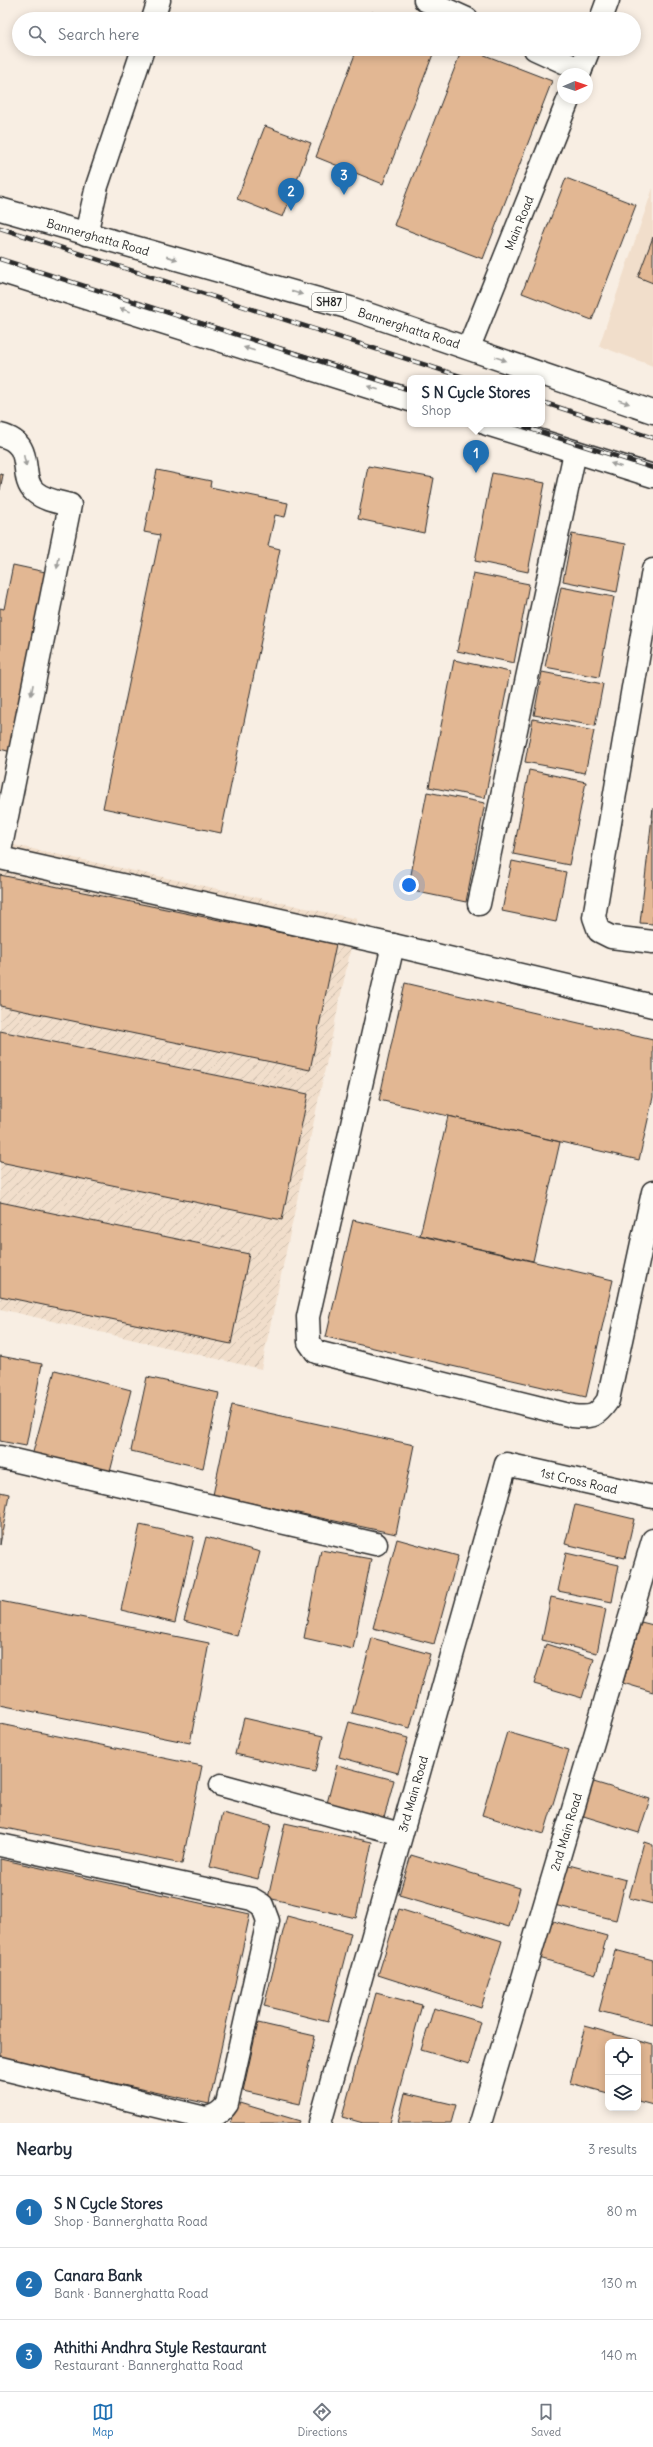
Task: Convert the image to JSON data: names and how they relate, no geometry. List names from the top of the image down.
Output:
{
  "streets": {
    "street": [
      "Main Road",
      "Bannerghatta Road",
      "SH87",
      "1st Cross Road",
      "3rd Main Road",
      "2nd Main Road"
    ]
  },
  "crossings": [
    ["Main Road", "Bannerghatta Road"],
    ["1st Cross Road", "3rd Main Road"]
  ],
  "north": "right",
  "page": {
    "search": "Search here",
    "pins": ["3", "2", "1"],
    "popup": ["S N Cycle Stores", "Shop"],
    "heading": ["Nearby", "3 results"],
    "list": [
      {
        "mark": "1",
        "name": "S N Cycle Stores",
        "note": "Shop · Bannerghatta Road",
        "value": "80 m"
      },
      {
        "mark": "2",
        "name": "Canara Bank",
        "note": "Bank · Bannerghatta Road",
        "value": "130 m"
      },
      {
        "mark": "3",
        "name": "Athithi Andhra Style Restaurant",
        "note": "Restaurant · Bannerghatta Road",
        "value": "140 m"
      }
    ],
    "nav": ["Map", "Directions", "Saved"]
  }
}
